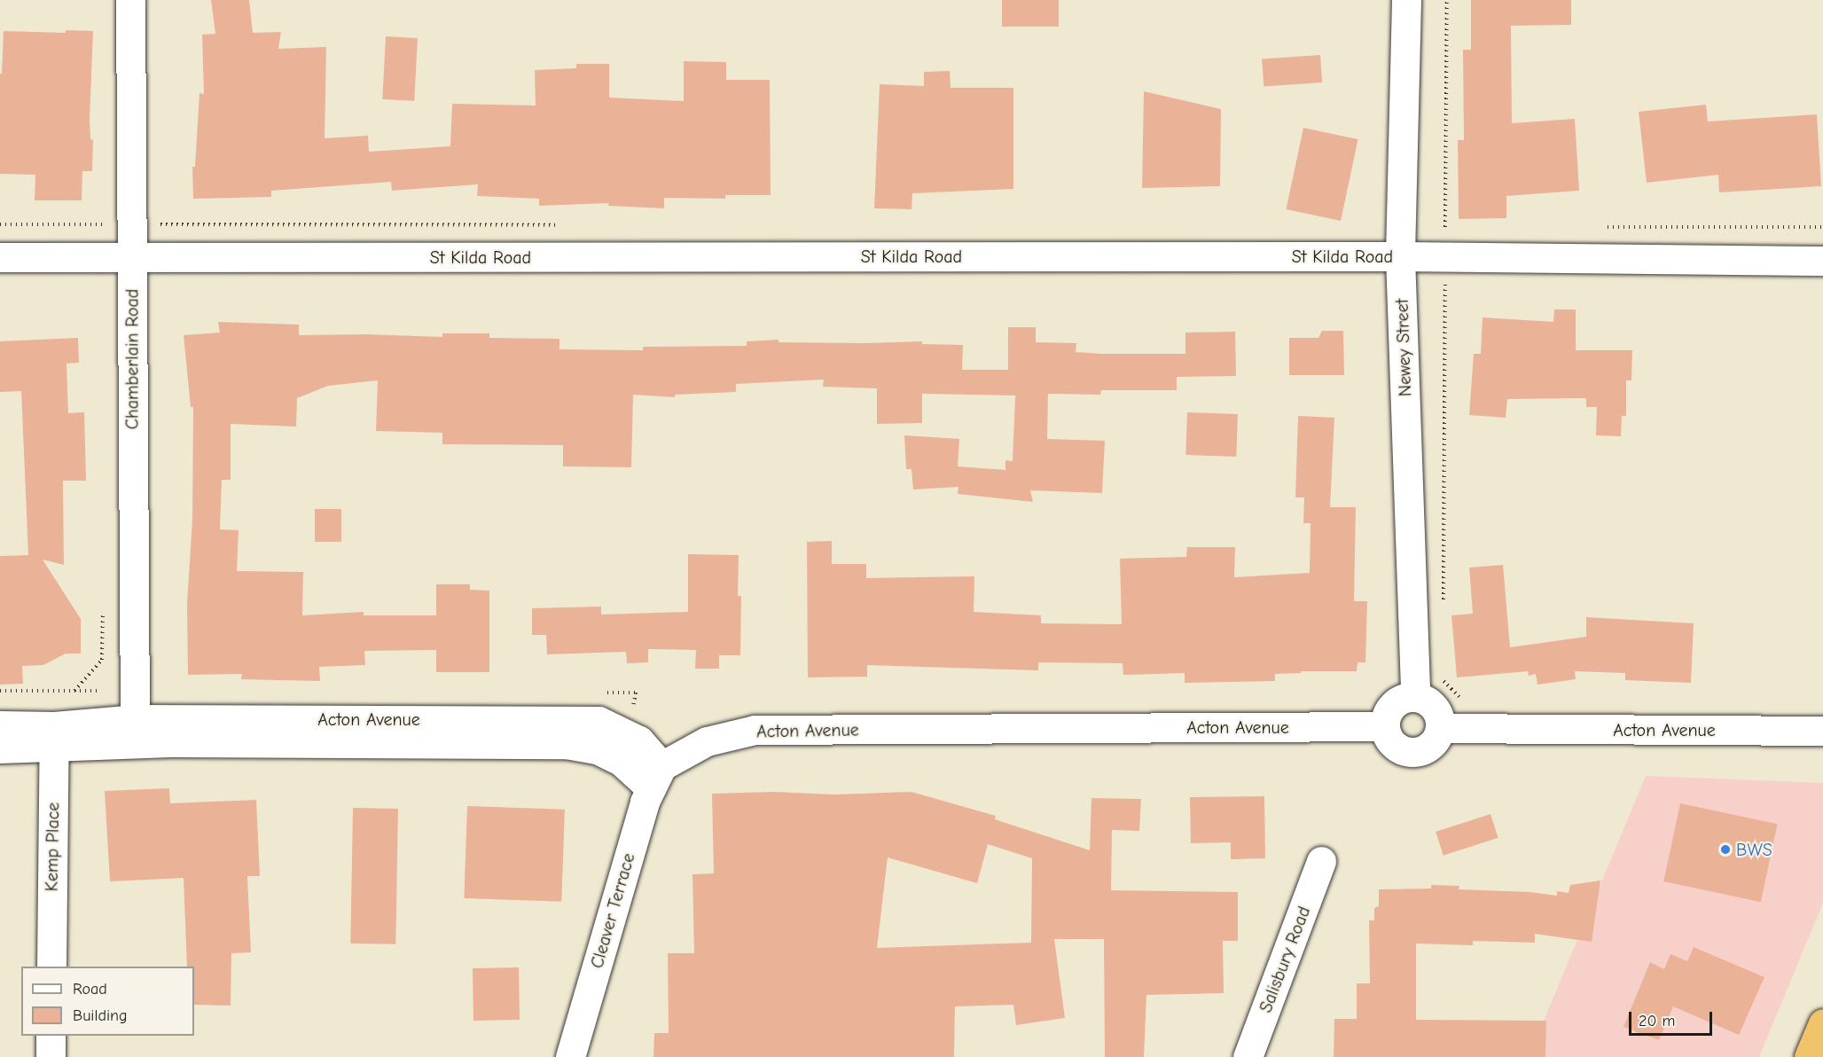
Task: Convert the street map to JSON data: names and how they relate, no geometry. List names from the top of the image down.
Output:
{
  "streets": {
    "street": [
      "St Kilda Road",
      "Newey Street",
      "Chamberlain Road",
      "Acton Avenue",
      "Kemp Place",
      "Cleaver Terrace",
      "Salisbury Road"
    ]
  },
  "crossings": [
    ["St Kilda Road", "Newey Street"],
    ["St Kilda Road", "Chamberlain Road"],
    ["Newey Street", "Acton Avenue"],
    ["Chamberlain Road", "Acton Avenue"],
    ["Acton Avenue", "Kemp Place"],
    ["Acton Avenue", "Cleaver Terrace"]
  ],
  "places": ["BWS"],
  "legend": ["Road", "Building"],
  "scale_bar": "20 m"
}
